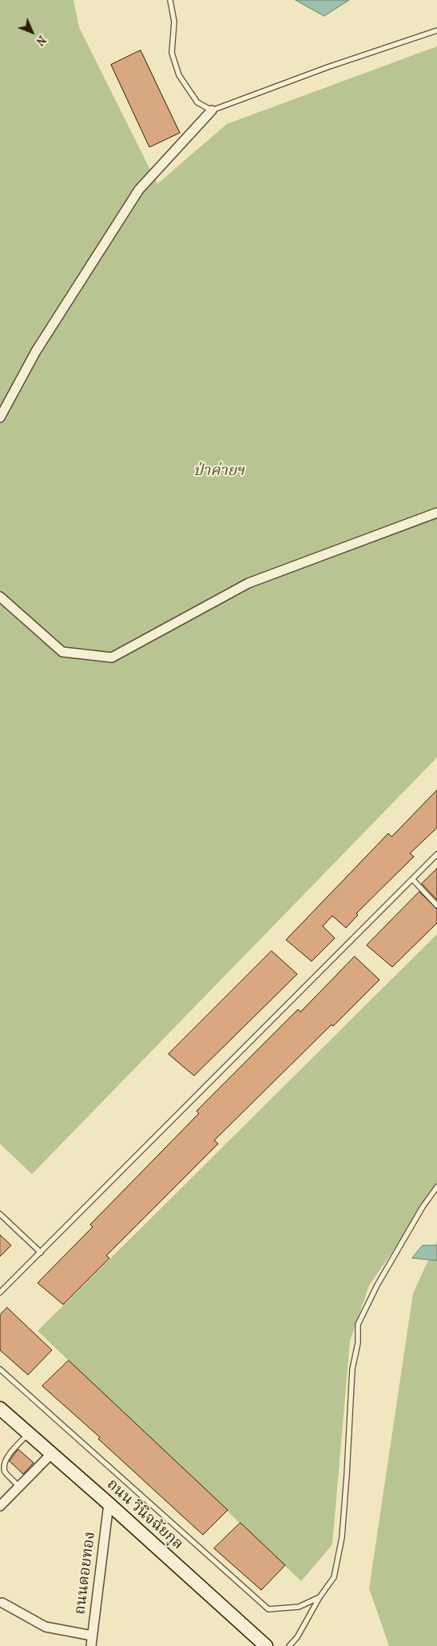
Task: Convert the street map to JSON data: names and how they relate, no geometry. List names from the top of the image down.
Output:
{
  "streets": {
    "street": ["ถนน วินิจฉัยกุล", "ถนนดอยทอง"]
  },
  "crossings": [
    ["ถนน วินิจฉัยกุล", "ถนนดอยทอง"]
  ],
  "parks": ["ป่าค่ายฯ"],
  "north": "bottom right"
}
